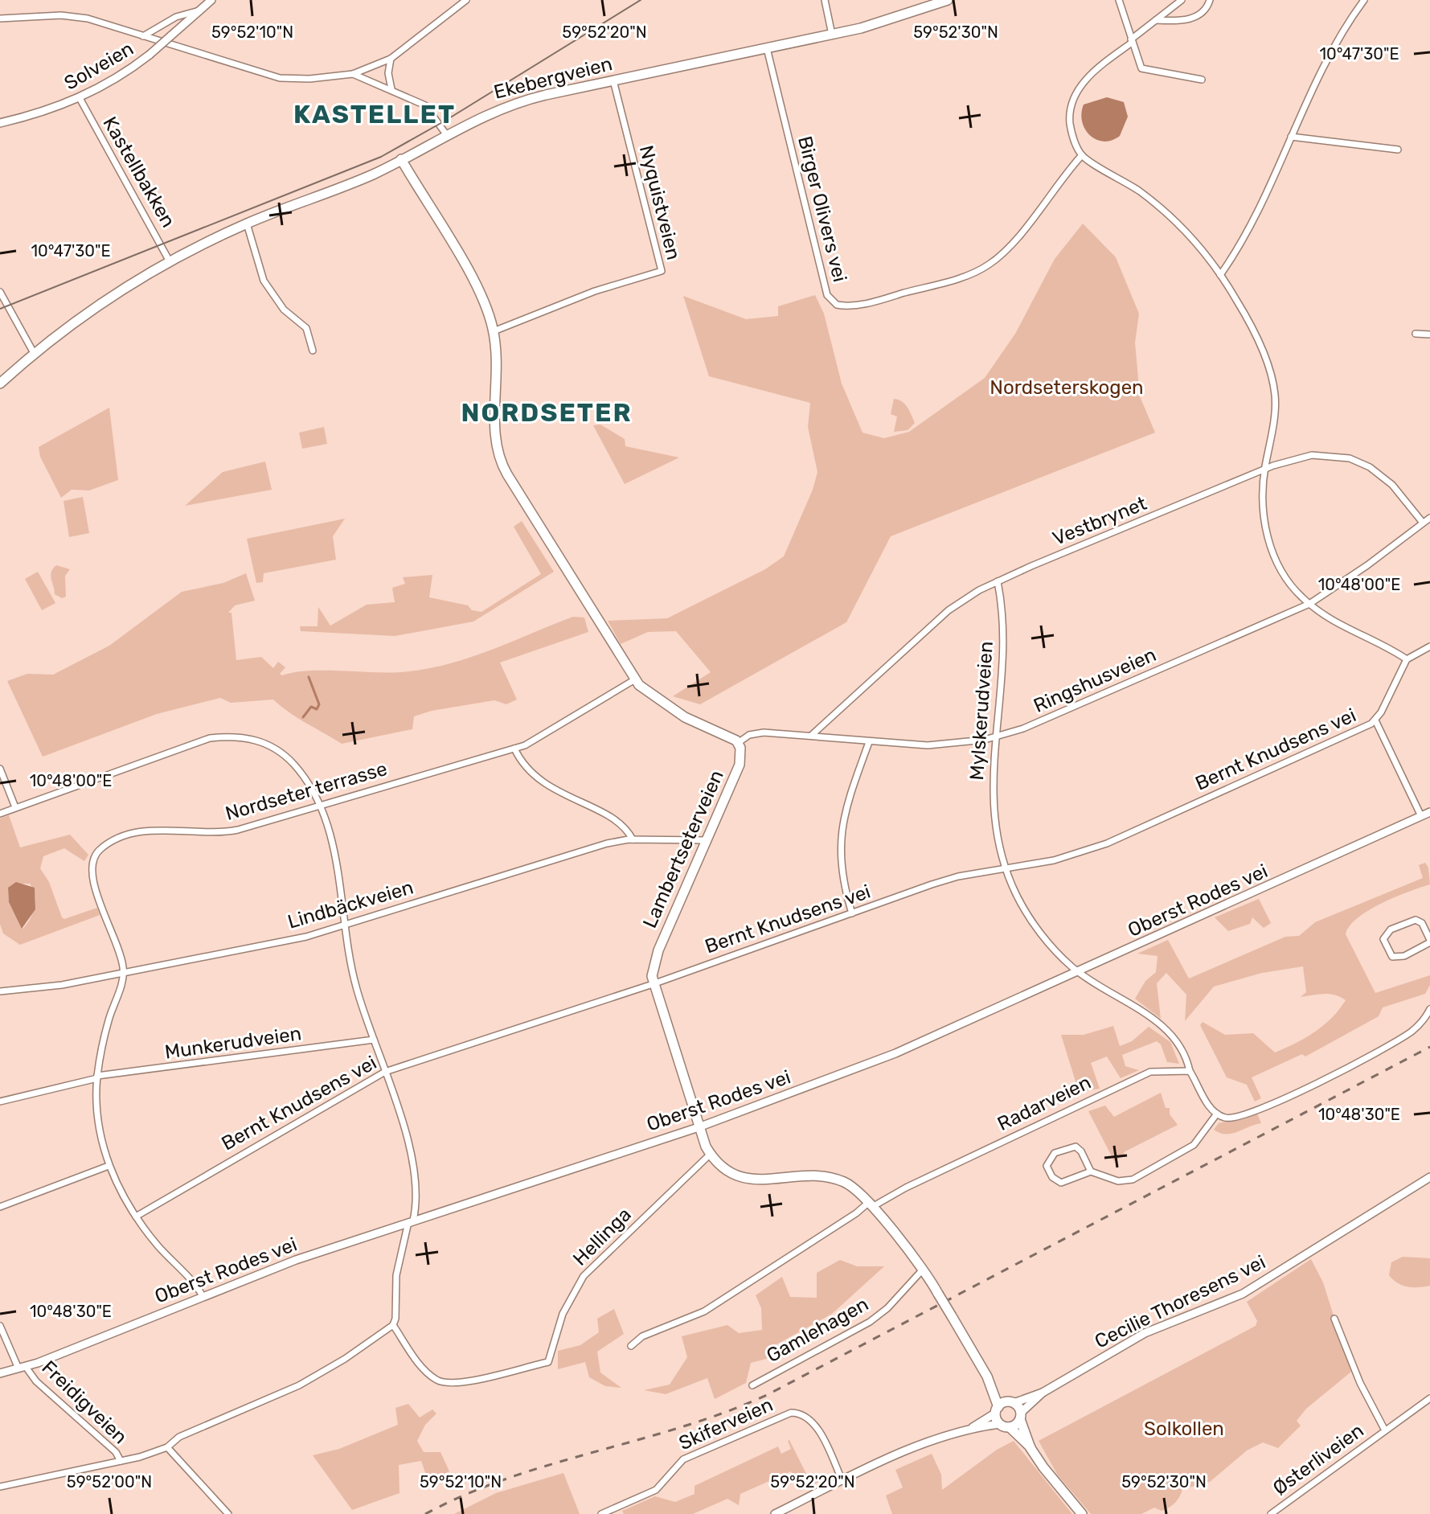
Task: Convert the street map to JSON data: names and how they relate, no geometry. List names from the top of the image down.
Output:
{
  "streets": {
    "main road": ["Ekebergveien", "Lambertseterveien"],
    "street": [
      "Solveien",
      "Kastellbakken",
      "Nyquistveien",
      "Birger Olivers vei",
      "Vestbrynet",
      "Ringshusveien",
      "Mylskerudveien",
      "Bernt Knudsens vei",
      "Nordseter terrasse",
      "Oberst Rodes vei",
      "Lindbäckveien",
      "Munkerudveien",
      "Radarveien",
      "Hellinga",
      "Cecilie Thoresens vei",
      "Gamlehagen",
      "Freidigveien",
      "Skiferveien",
      "Østerliveien"
    ]
  },
  "crossings": [
    ["Solveien", "Kastellbakken"],
    ["Ekebergveien", "Kastellbakken"],
    ["Ekebergveien", "Nyquistveien"],
    ["Ekebergveien", "Birger Olivers vei"],
    ["Vestbrynet", "Ringshusveien"],
    ["Vestbrynet", "Mylskerudveien"],
    ["Ringshusveien", "Mylskerudveien"],
    ["Ringshusveien", "Lambertseterveien"],
    ["Mylskerudveien", "Bernt Knudsens vei"],
    ["Mylskerudveien", "Oberst Rodes vei"],
    ["Mylskerudveien", "Radarveien"],
    ["Bernt Knudsens vei", "Lambertseterveien"],
    ["Nordseter terrasse", "Lindbäckveien"],
    ["Lambertseterveien", "Oberst Rodes vei"],
    ["Lambertseterveien", "Lindbäckveien"],
    ["Lambertseterveien", "Radarveien"],
    ["Lambertseterveien", "Hellinga"],
    ["Lambertseterveien", "Cecilie Thoresens vei"],
    ["Lambertseterveien", "Gamlehagen"],
    ["Oberst Rodes vei", "Freidigveien"]
  ],
  "districts": ["KASTELLET", "NORDSETER"],
  "parks": ["Nordseterskogen", "Solkollen"],
  "coordinates": [
    "59°52'10\"N",
    "59°52'20\"N",
    "59°52'30\"N",
    "10°47'30\"E",
    "10°48'00\"E",
    "10°48'30\"E",
    "59°52'00\"N"
  ]
}
